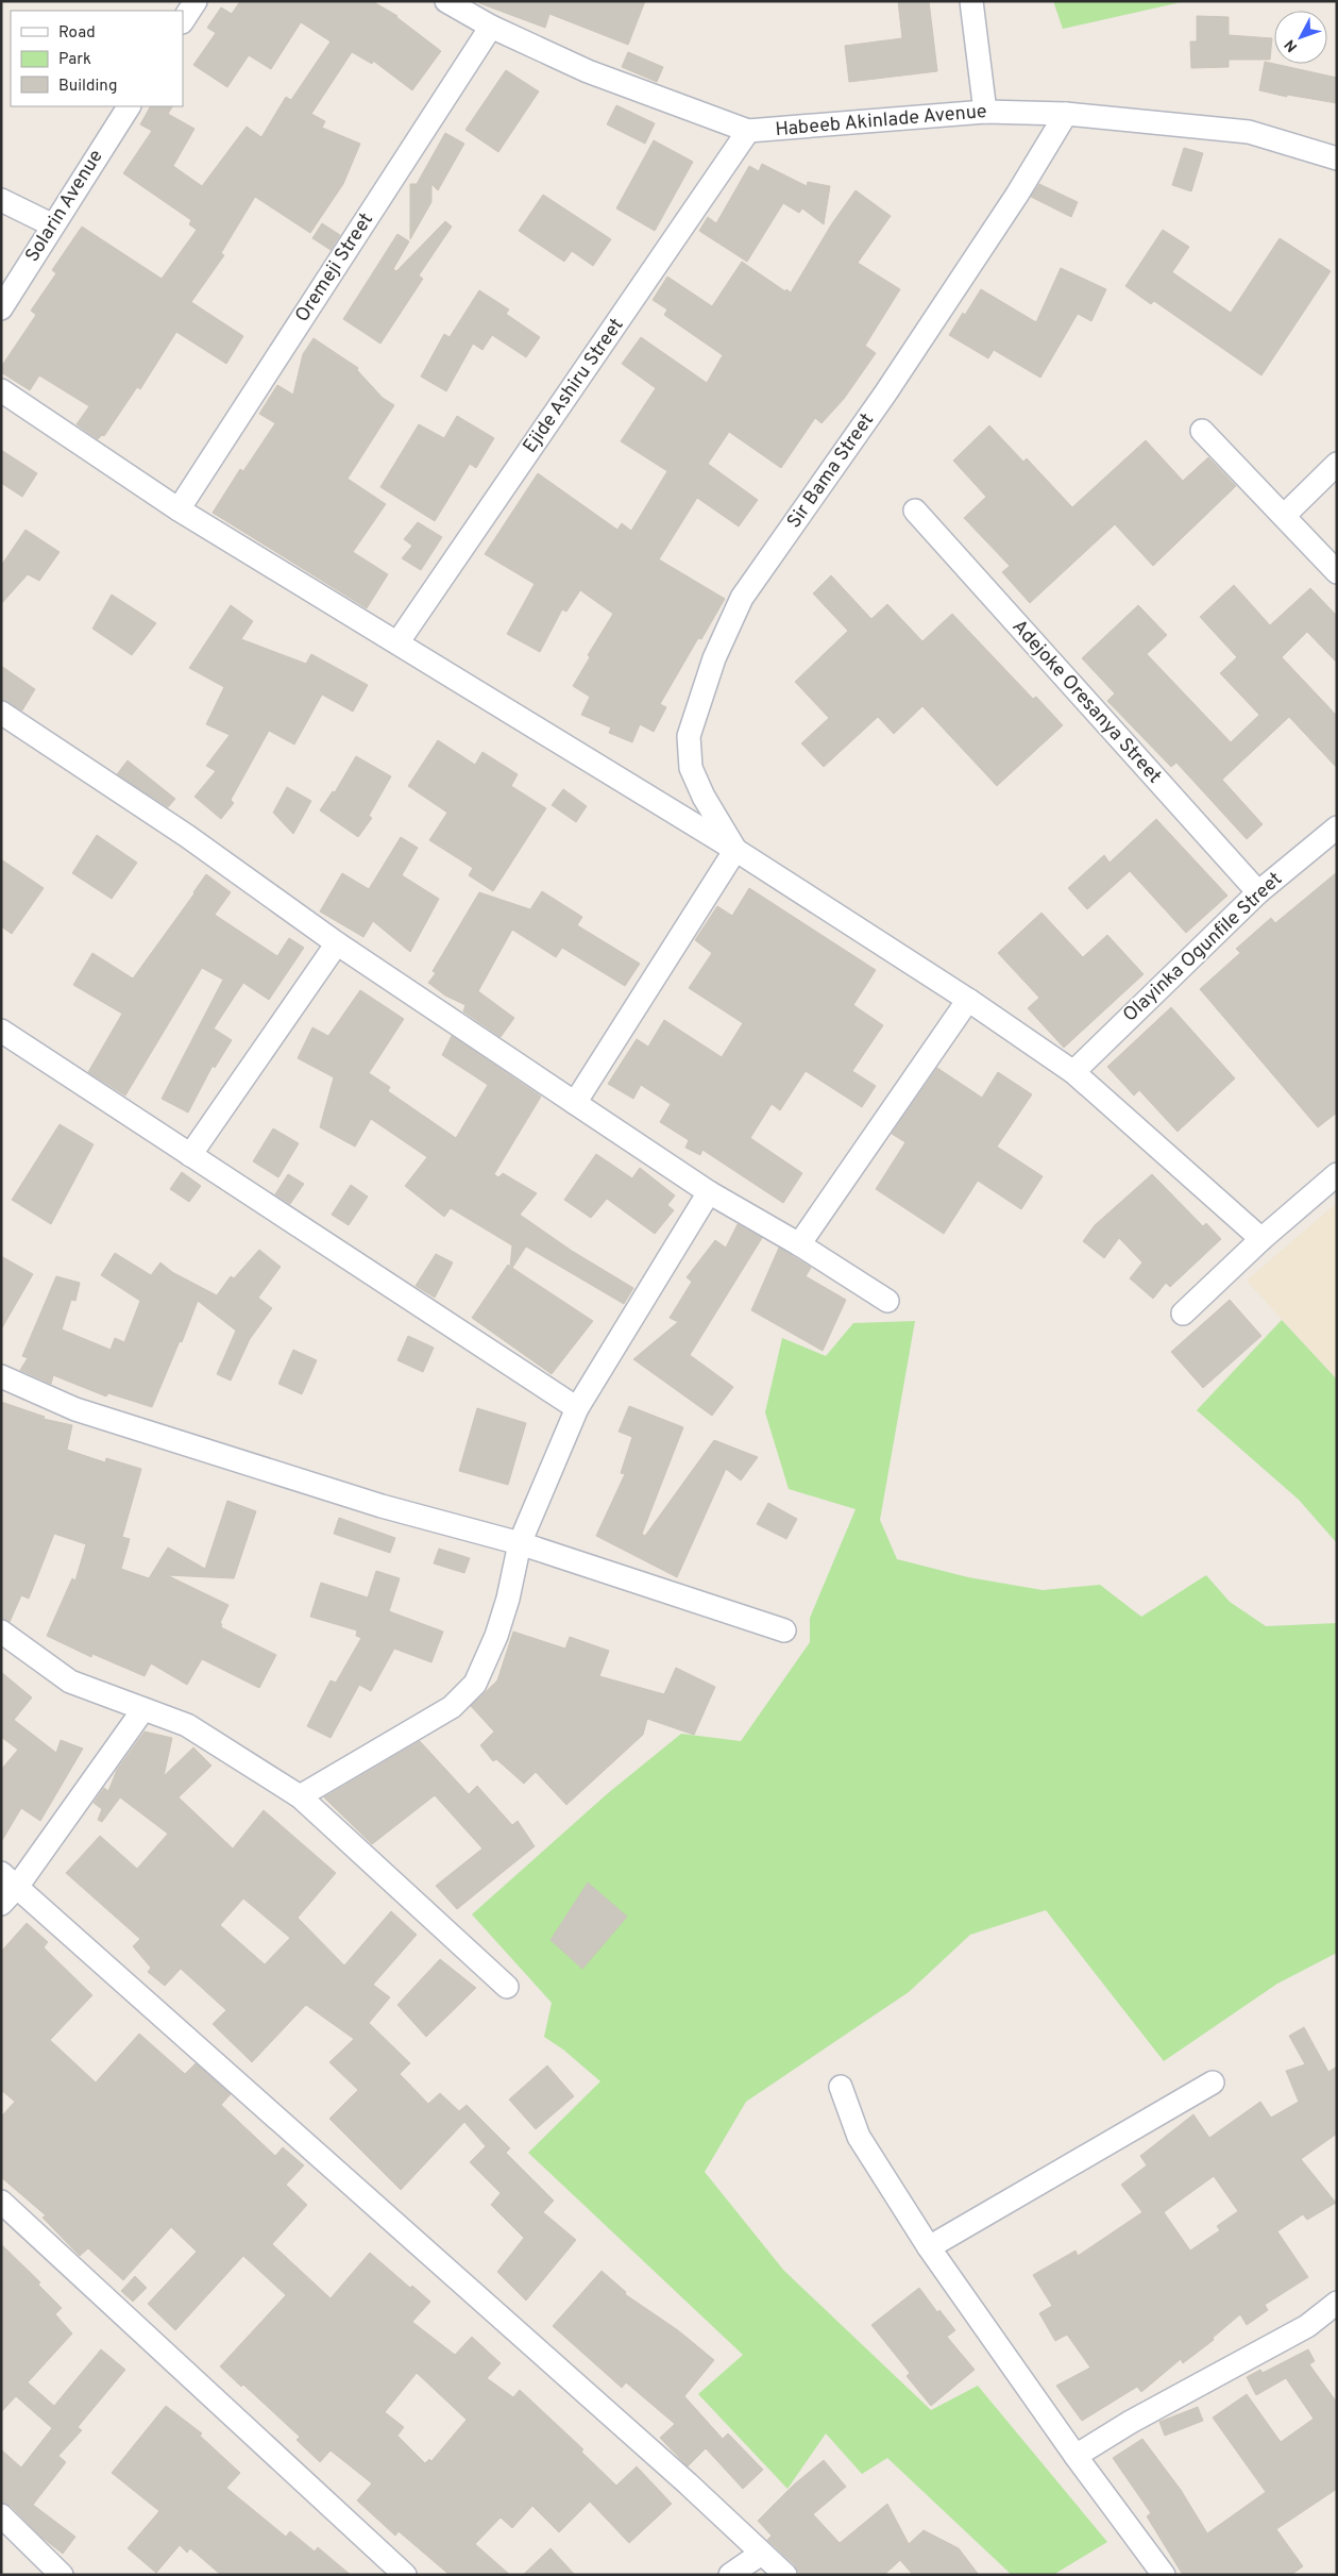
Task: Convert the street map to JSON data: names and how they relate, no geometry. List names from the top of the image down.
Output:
{
  "streets": {
    "street": [
      "Habeeb Akinlade Avenue",
      "Solarin Avenue",
      "Oremeji Street",
      "Ejide Ashiru Street",
      "Sir Bama Street",
      "Adejoke Oresanya Street",
      "Olayinka Ogunfile Street"
    ]
  },
  "crossings": [
    ["Habeeb Akinlade Avenue", "Oremeji Street"],
    ["Habeeb Akinlade Avenue", "Ejide Ashiru Street"],
    ["Habeeb Akinlade Avenue", "Sir Bama Street"],
    ["Adejoke Oresanya Street", "Olayinka Ogunfile Street"]
  ],
  "legend": ["Road", "Park", "Building"],
  "north": "bottom left"
}
